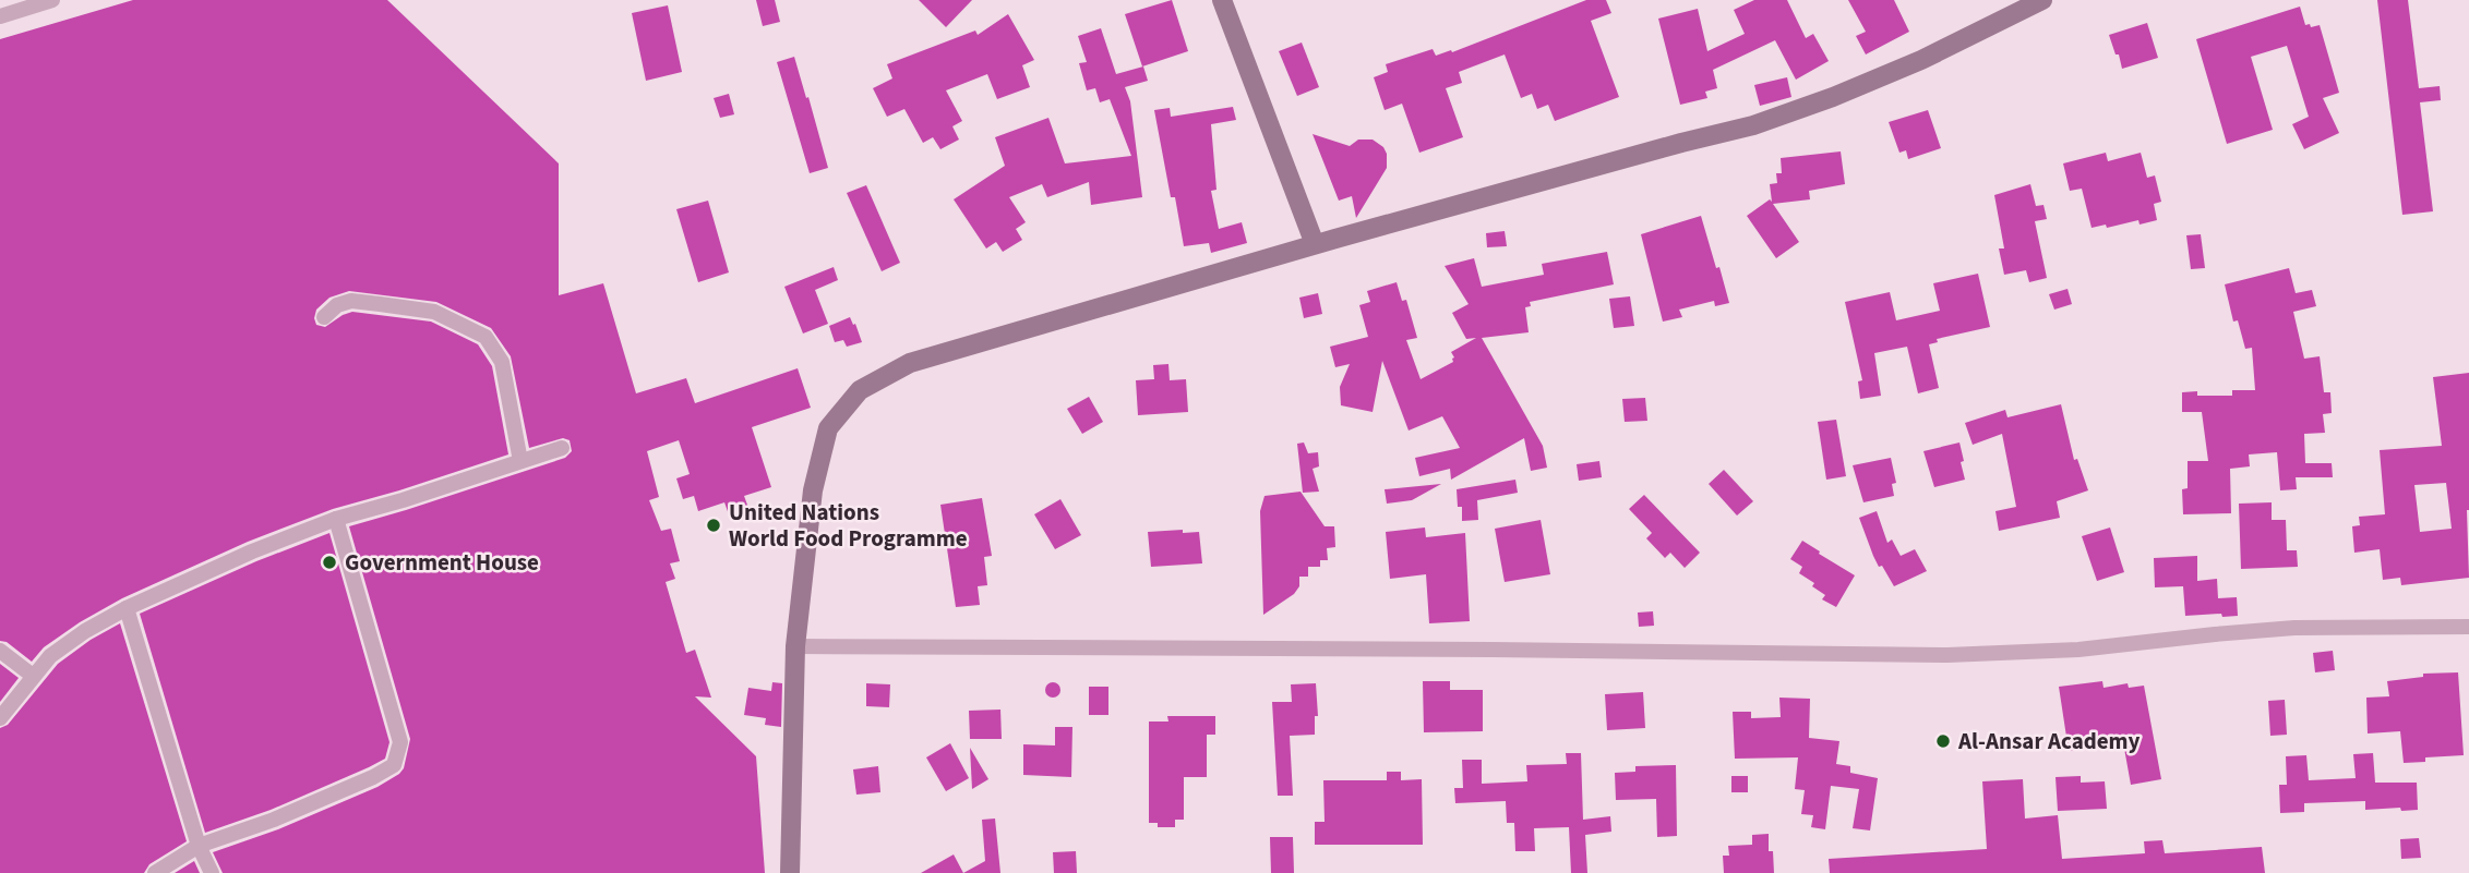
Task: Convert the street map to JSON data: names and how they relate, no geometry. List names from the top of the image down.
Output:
{
  "places": ["United Nations World Food Programme", "Government House", "Al-Ansar Academy"]
}
